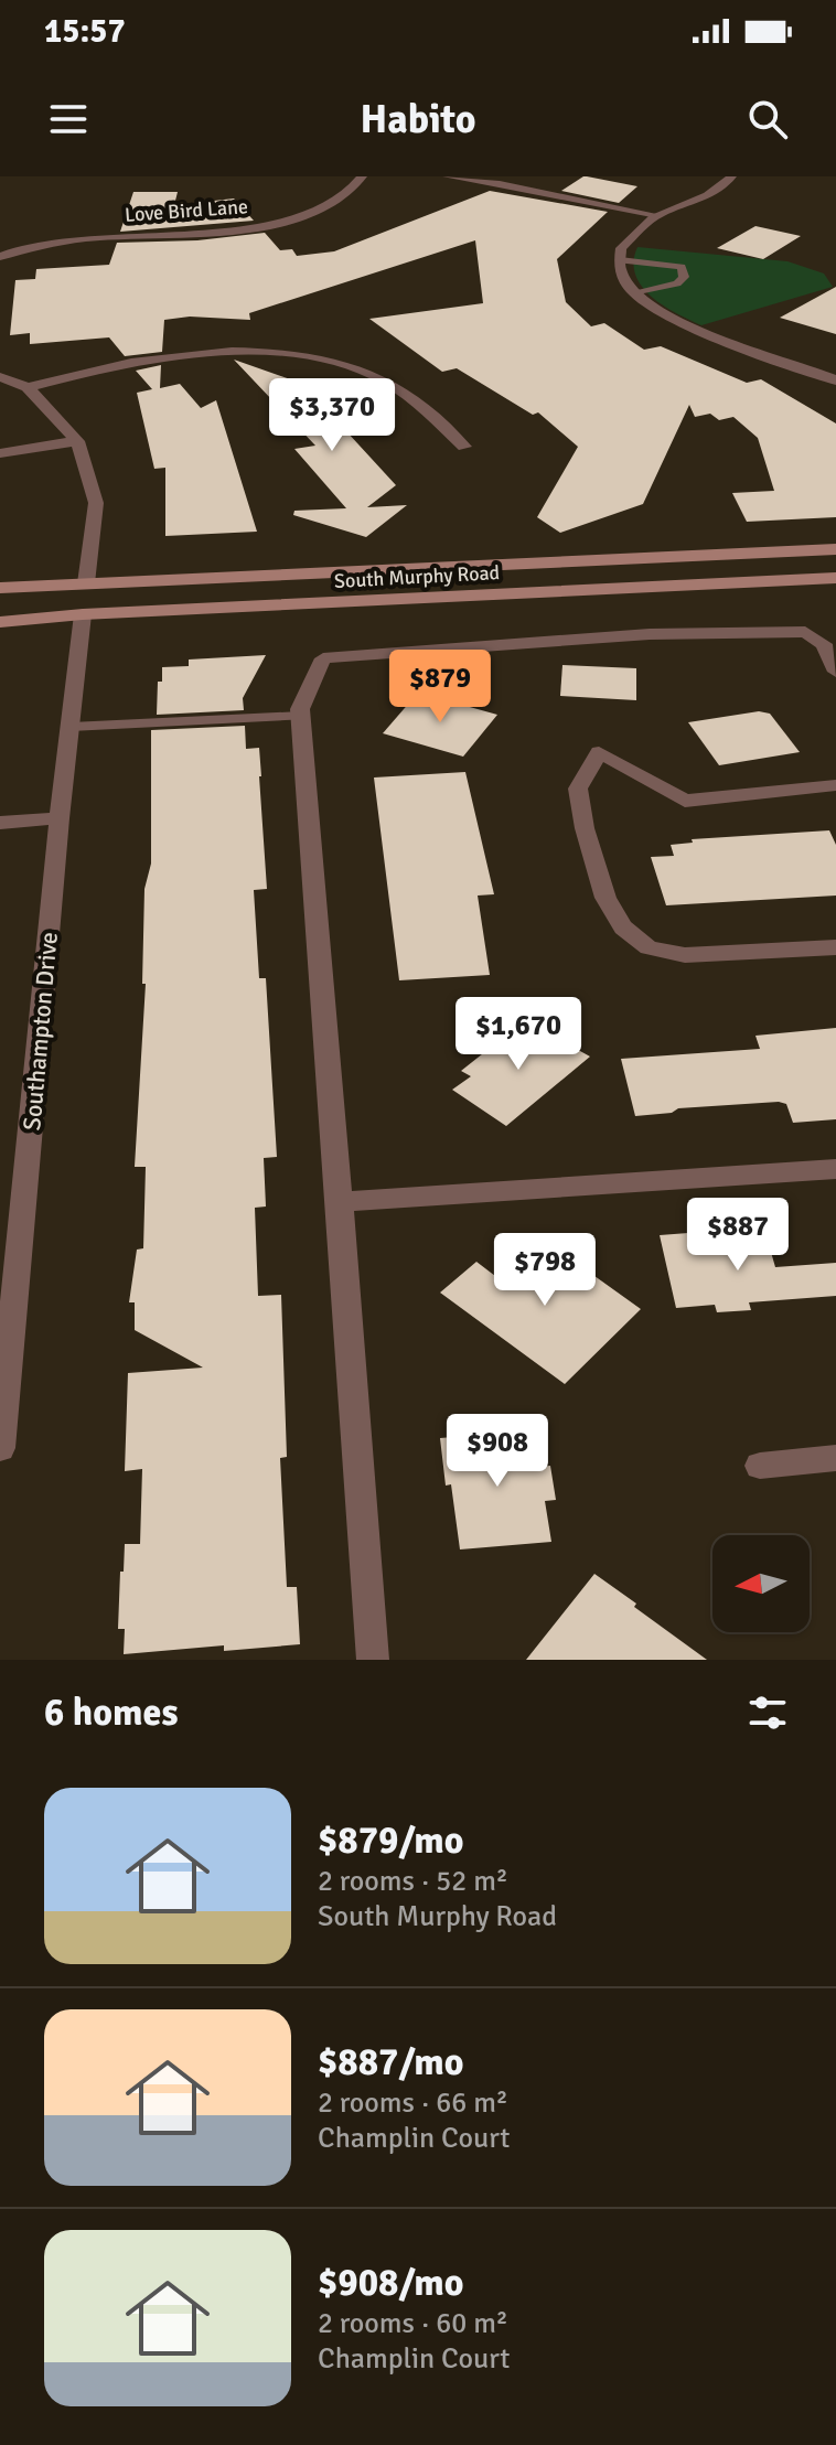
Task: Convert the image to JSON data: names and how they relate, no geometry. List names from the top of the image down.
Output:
{
  "streets": {
    "main road": ["South Murphy Road"],
    "street": ["Love Bird Lane", "Southampton Drive"]
  },
  "crossings": [
    ["South Murphy Road", "Southampton Drive"]
  ],
  "north": "left",
  "page": {
    "status": "15:57",
    "header": "Habito",
    "price": [
      "$3,370",
      "$879",
      "$1,670",
      "$887",
      "$798",
      "$908"
    ],
    "heading": "6 homes",
    "list": [
      {
        "name": "$879/mo",
        "note": "2 rooms · 52 m² · South Murphy Road"
      },
      {
        "name": "$887/mo",
        "note": "2 rooms · 66 m² · Champlin Court"
      },
      {
        "name": "$908/mo",
        "note": "2 rooms · 60 m² · Champlin Court"
      }
    ]
  }
}
